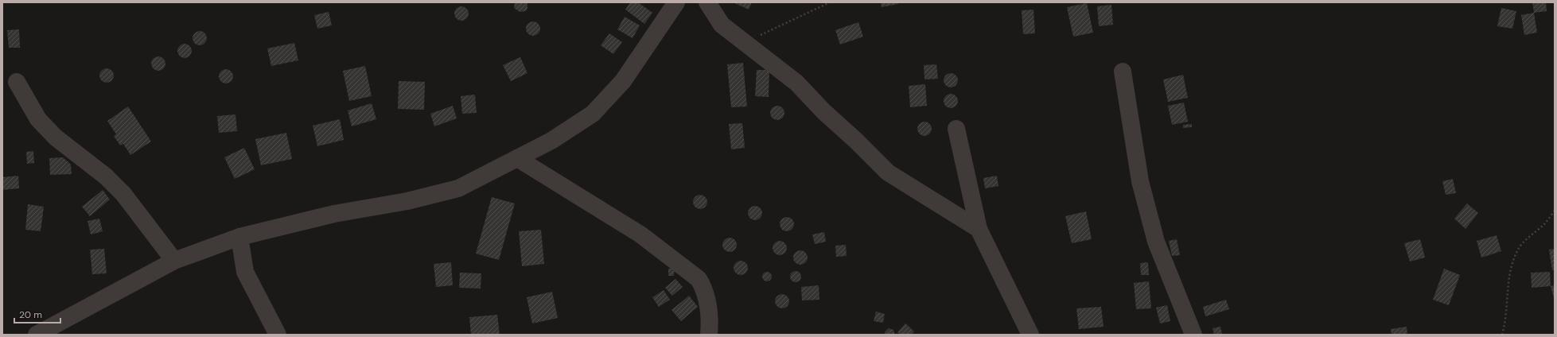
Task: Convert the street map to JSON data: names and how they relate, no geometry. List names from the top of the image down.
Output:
{
  "scale_bar": "20 m"
}
